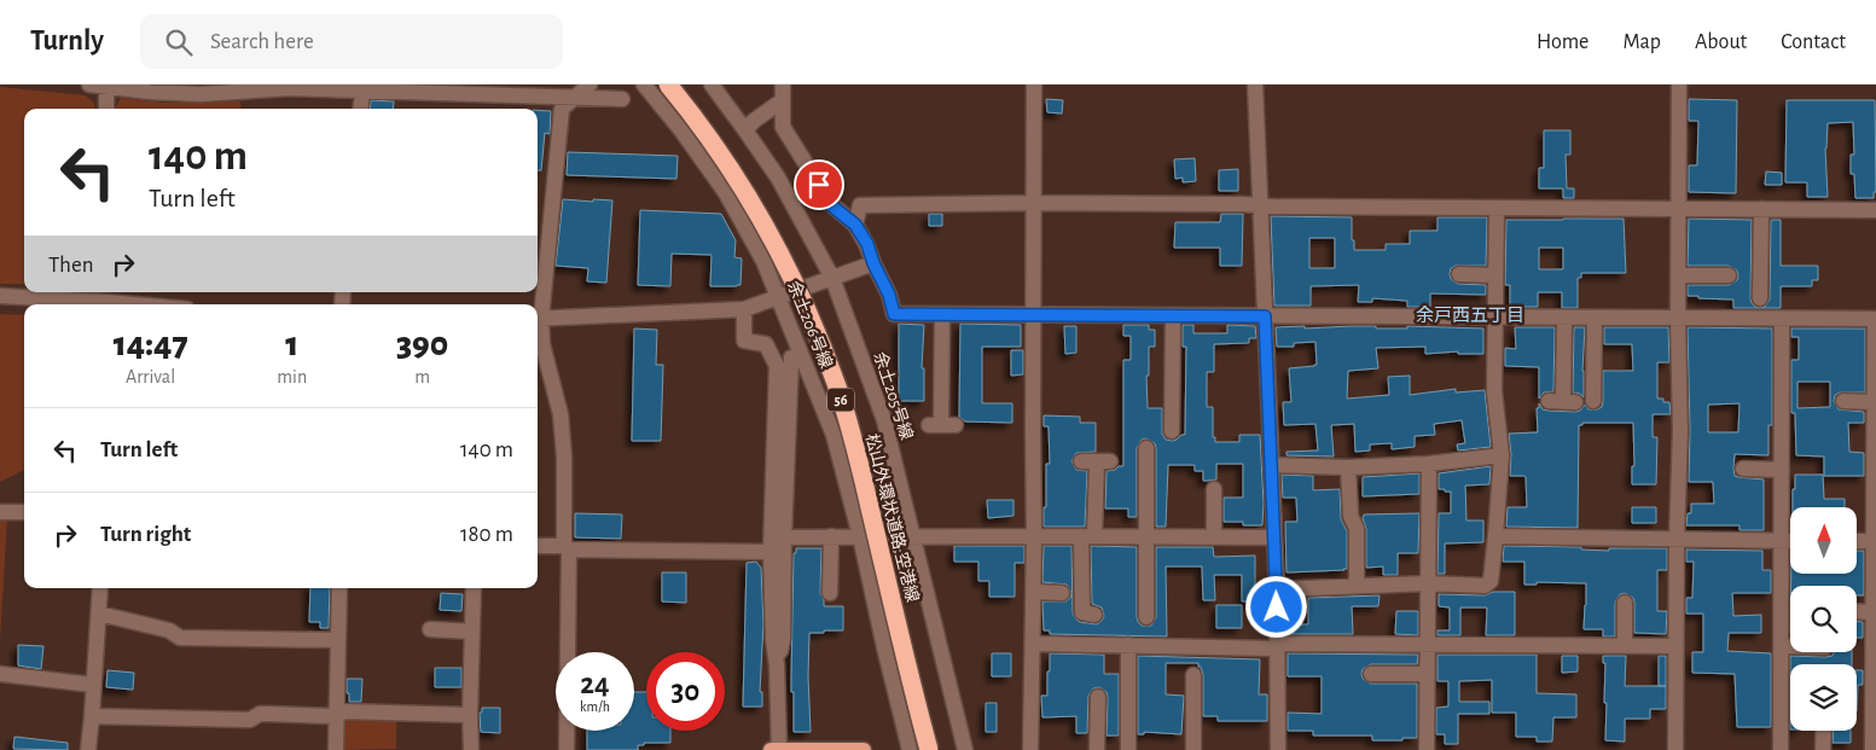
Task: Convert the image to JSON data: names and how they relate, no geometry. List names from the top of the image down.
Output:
{
  "streets": {
    "highway": ["56", "松山外環状道路;空港線"],
    "street": ["余土206号線", "余土205号線"]
  },
  "districts": ["余戸西五丁目"],
  "north": "top",
  "page": {
    "header": "Turnly",
    "search": "Search here",
    "nav": [
      "Home",
      "Map",
      "About",
      "Contact"
    ],
    "turn": ["140 m", "Turn left"],
    "then": "Then",
    "eta": [
      "14:47",
      "Arrival",
      "1",
      "min",
      "390",
      "m"
    ],
    "list": [
      {
        "name": "Turn left",
        "value": "140 m"
      },
      {
        "name": "Turn right",
        "value": "180 m"
      }
    ],
    "speed": "24 km/h",
    "limit": "30"
  }
}
